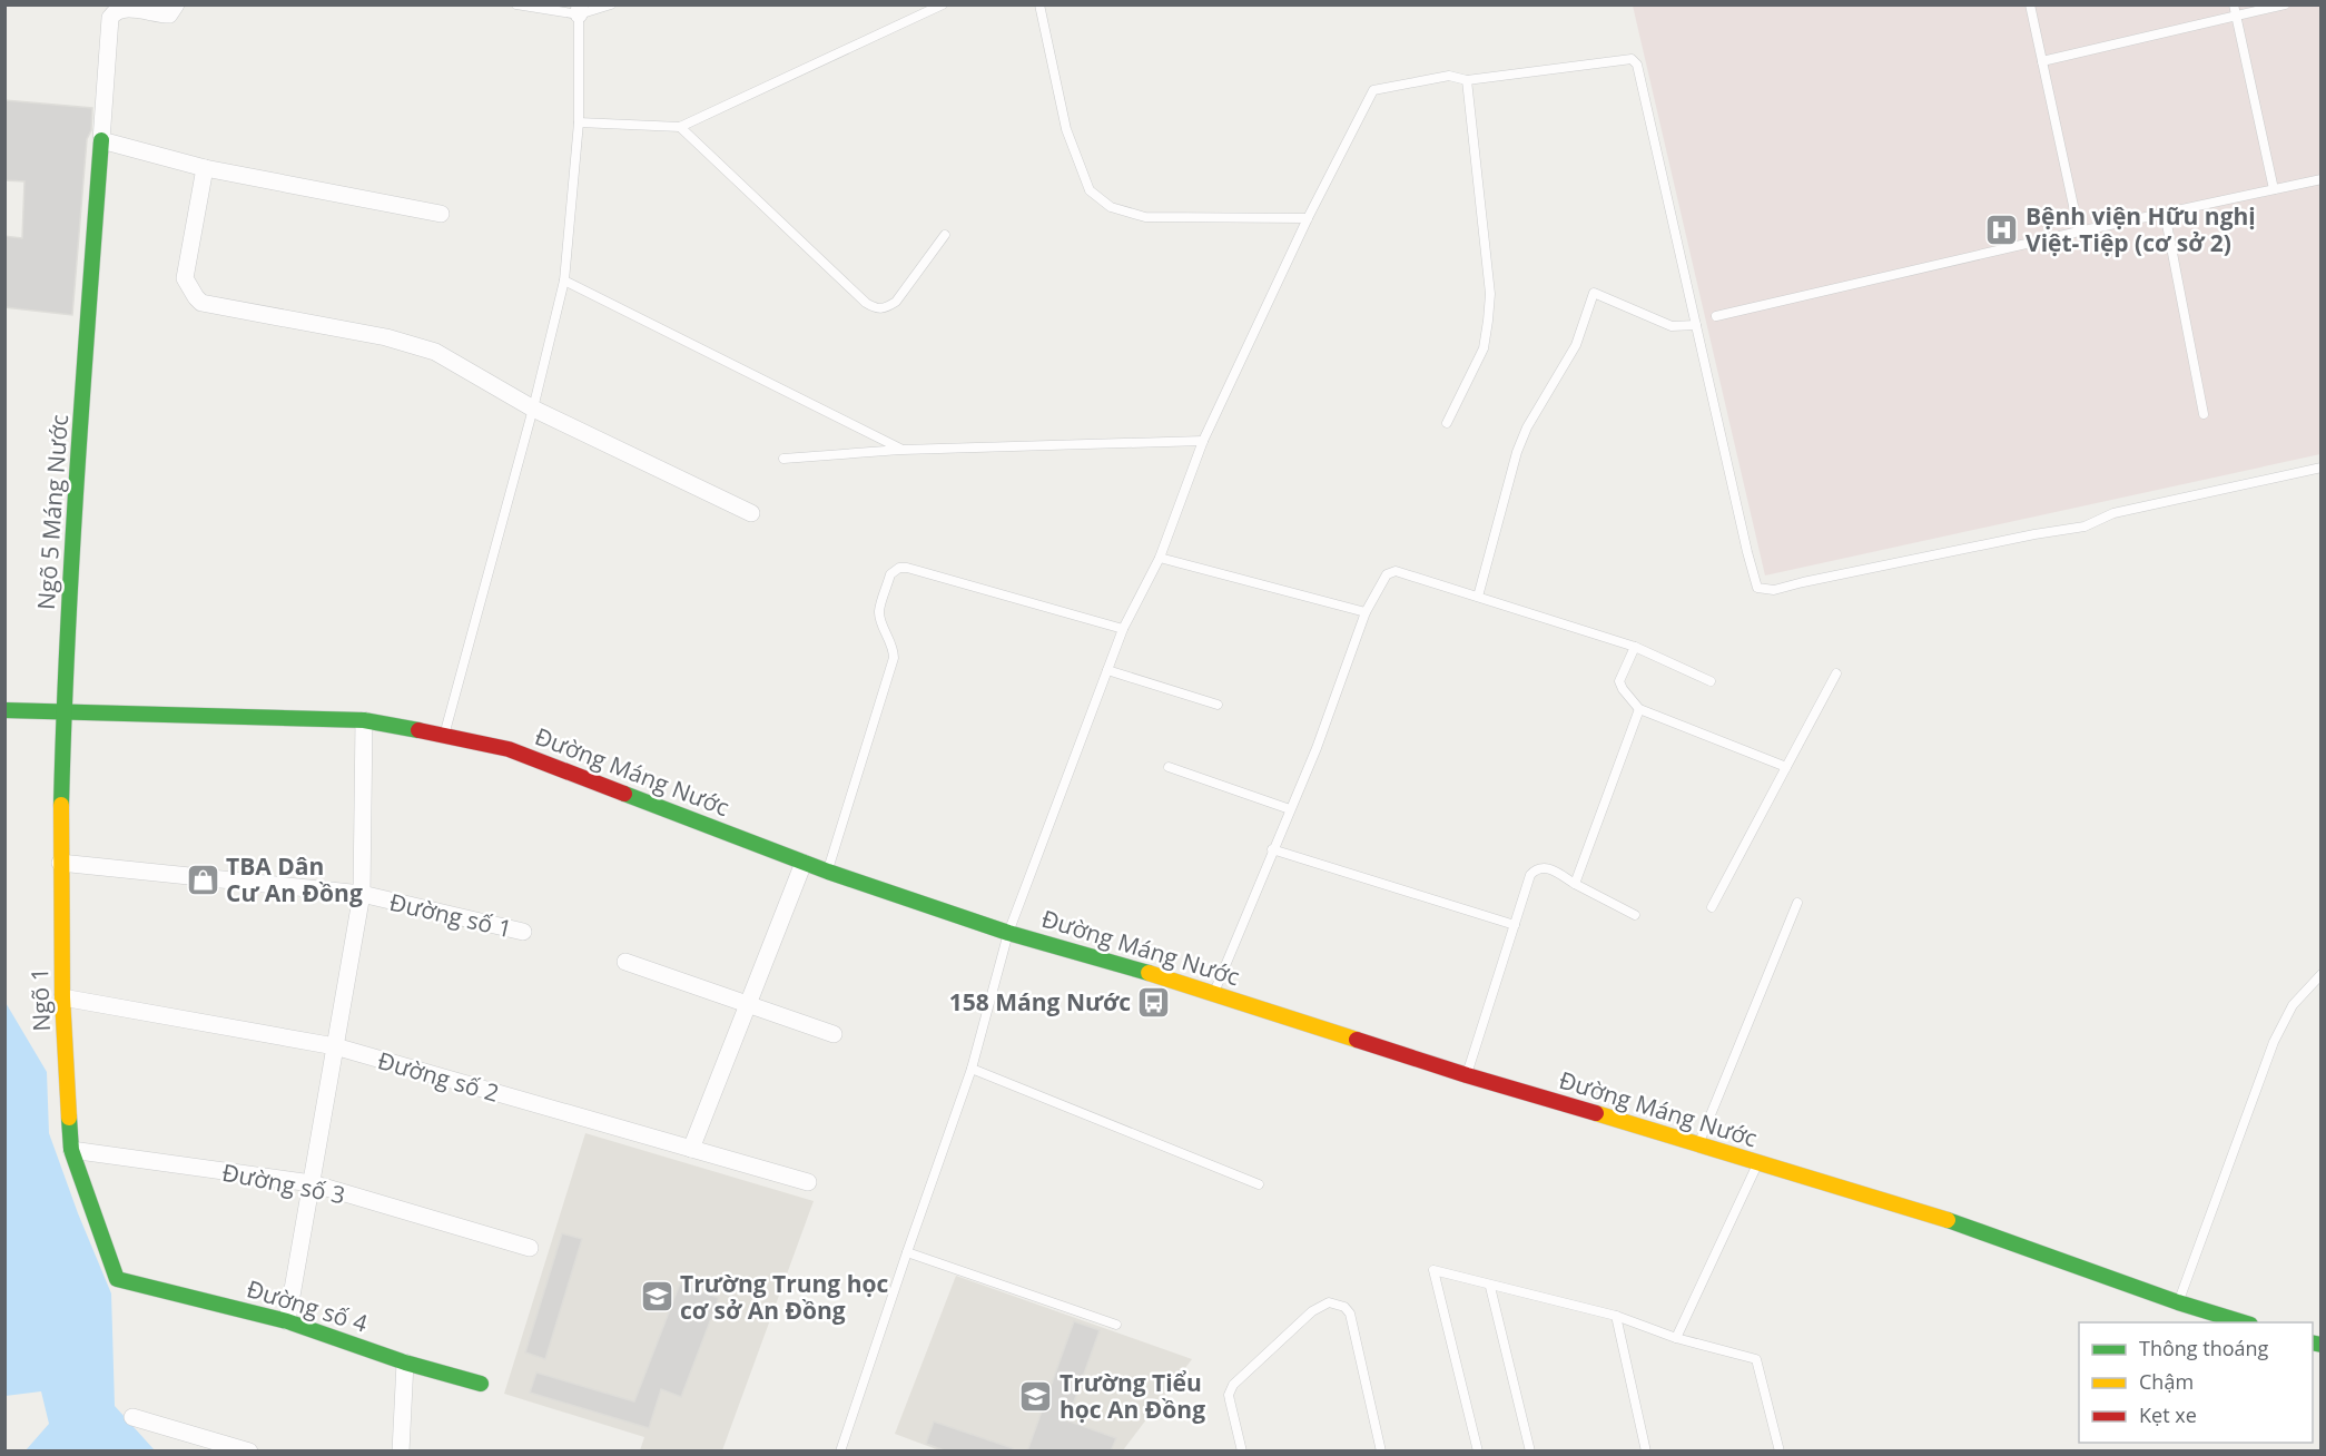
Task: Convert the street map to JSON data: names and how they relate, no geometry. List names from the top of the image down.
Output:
{
  "streets": {
    "main road": [
      "Ngõ 5 Máng Nước",
      "Đường Máng Nước",
      "Ngõ 1",
      "Đường số 4"
    ],
    "street": ["Đường số 1", "Đường số 2", "Đường số 3"]
  },
  "crossings": [
    ["Ngõ 5 Máng Nước", "Đường Máng Nước"],
    ["Ngõ 5 Máng Nước", "Ngõ 1"],
    ["Đường Máng Nước", "Ngõ 1"],
    ["Đường số 1", "Ngõ 1"],
    ["Ngõ 1", "Đường số 2"],
    ["Ngõ 1", "Đường số 3"],
    ["Ngõ 1", "Đường số 4"]
  ],
  "places": {
    "hospital": ["Bệnh viện Hữu nghị Việt-Tiệp (cơ sở 2)"],
    "shop": ["TBA Dân Cư An Đồng"],
    "bus stop": ["158 Máng Nước"],
    "school or university": ["Trường Trung học cơ sở An Đồng", "Trường Tiểu học An Đồng"]
  },
  "legend": ["Thông thoáng", "Chậm", "Kẹt xe"]
}
